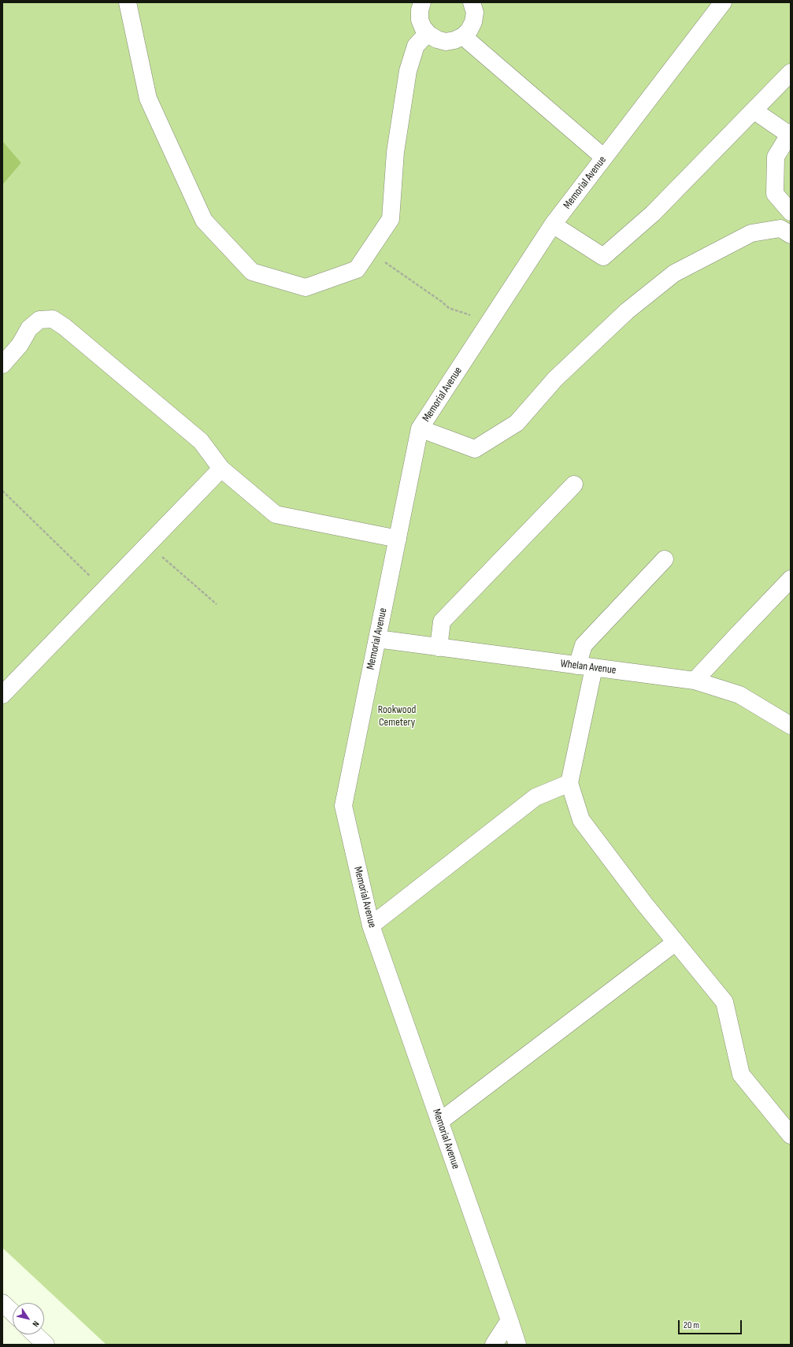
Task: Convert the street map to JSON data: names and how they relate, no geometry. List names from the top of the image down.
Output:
{
  "streets": {
    "street": ["Memorial Avenue", "Whelan Avenue"]
  },
  "crossings": [
    ["Memorial Avenue", "Whelan Avenue"]
  ],
  "parks": ["Rookwood Cemetery"],
  "scale_bar": "20 m",
  "north": "bottom right"
}
